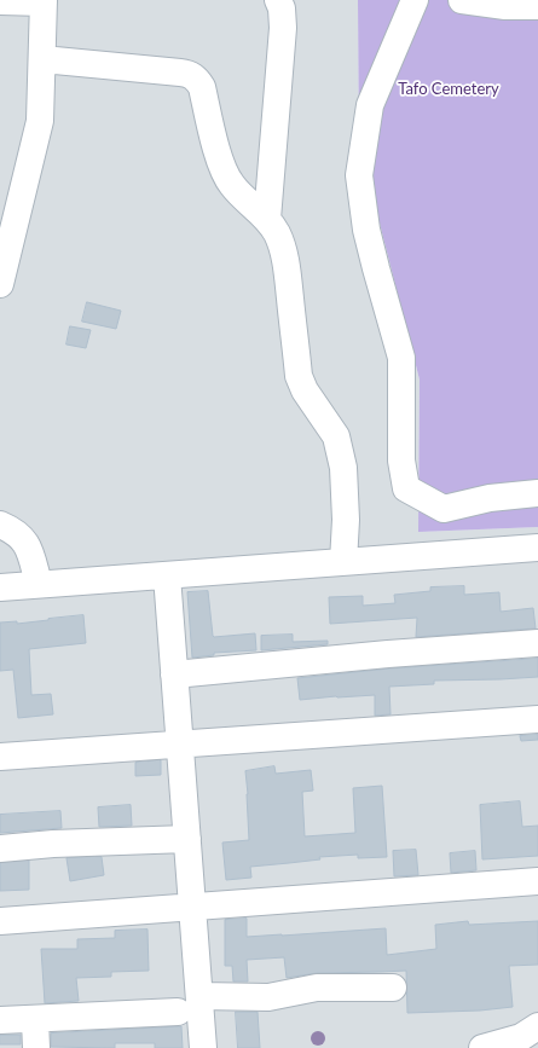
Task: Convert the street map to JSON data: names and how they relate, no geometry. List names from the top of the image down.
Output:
{
  "parks": ["Tafo Cemetery"]
}
